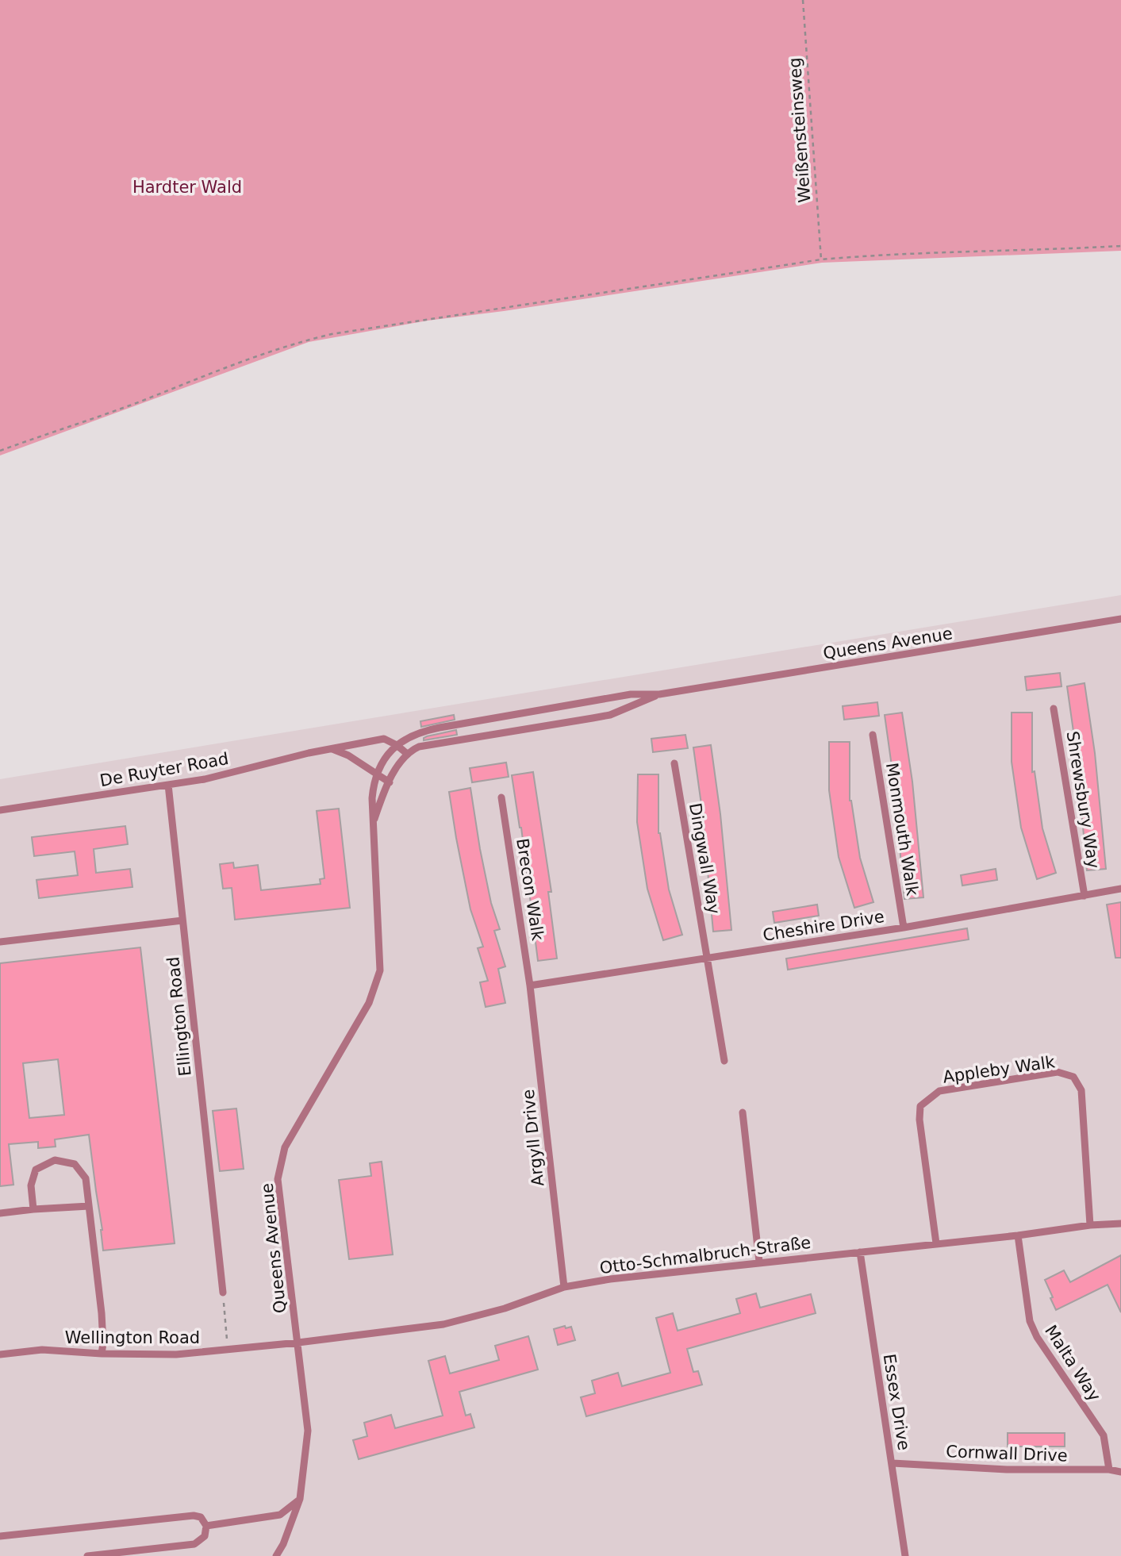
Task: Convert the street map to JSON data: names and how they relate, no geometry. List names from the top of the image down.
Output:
{
  "streets": {
    "lane": [
      "Queens Avenue",
      "De Ruyter Road",
      "Shrewsbury Way",
      "Monmouth Walk",
      "Dingwall Way",
      "Brecon Walk",
      "Cheshire Drive",
      "Ellington Road",
      "Appleby Walk",
      "Argyll Drive",
      "Otto-Schmalbruch-Straße",
      "Wellington Road",
      "Malta Way",
      "Essex Drive",
      "Cornwall Drive"
    ],
    "path": ["Weißensteinsweg"]
  },
  "crossings": [
    ["Queens Avenue", "De Ruyter Road"],
    ["Queens Avenue", "Otto-Schmalbruch-Straße"],
    ["Queens Avenue", "Wellington Road"],
    ["De Ruyter Road", "Ellington Road"],
    ["Shrewsbury Way", "Cheshire Drive"],
    ["Monmouth Walk", "Cheshire Drive"],
    ["Dingwall Way", "Cheshire Drive"],
    ["Brecon Walk", "Cheshire Drive"],
    ["Brecon Walk", "Argyll Drive"],
    ["Cheshire Drive", "Argyll Drive"],
    ["Appleby Walk", "Otto-Schmalbruch-Straße"],
    ["Argyll Drive", "Otto-Schmalbruch-Straße"],
    ["Otto-Schmalbruch-Straße", "Wellington Road"],
    ["Otto-Schmalbruch-Straße", "Malta Way"],
    ["Otto-Schmalbruch-Straße", "Essex Drive"],
    ["Malta Way", "Cornwall Drive"],
    ["Essex Drive", "Cornwall Drive"]
  ],
  "parks": ["Hardter Wald"]
}
